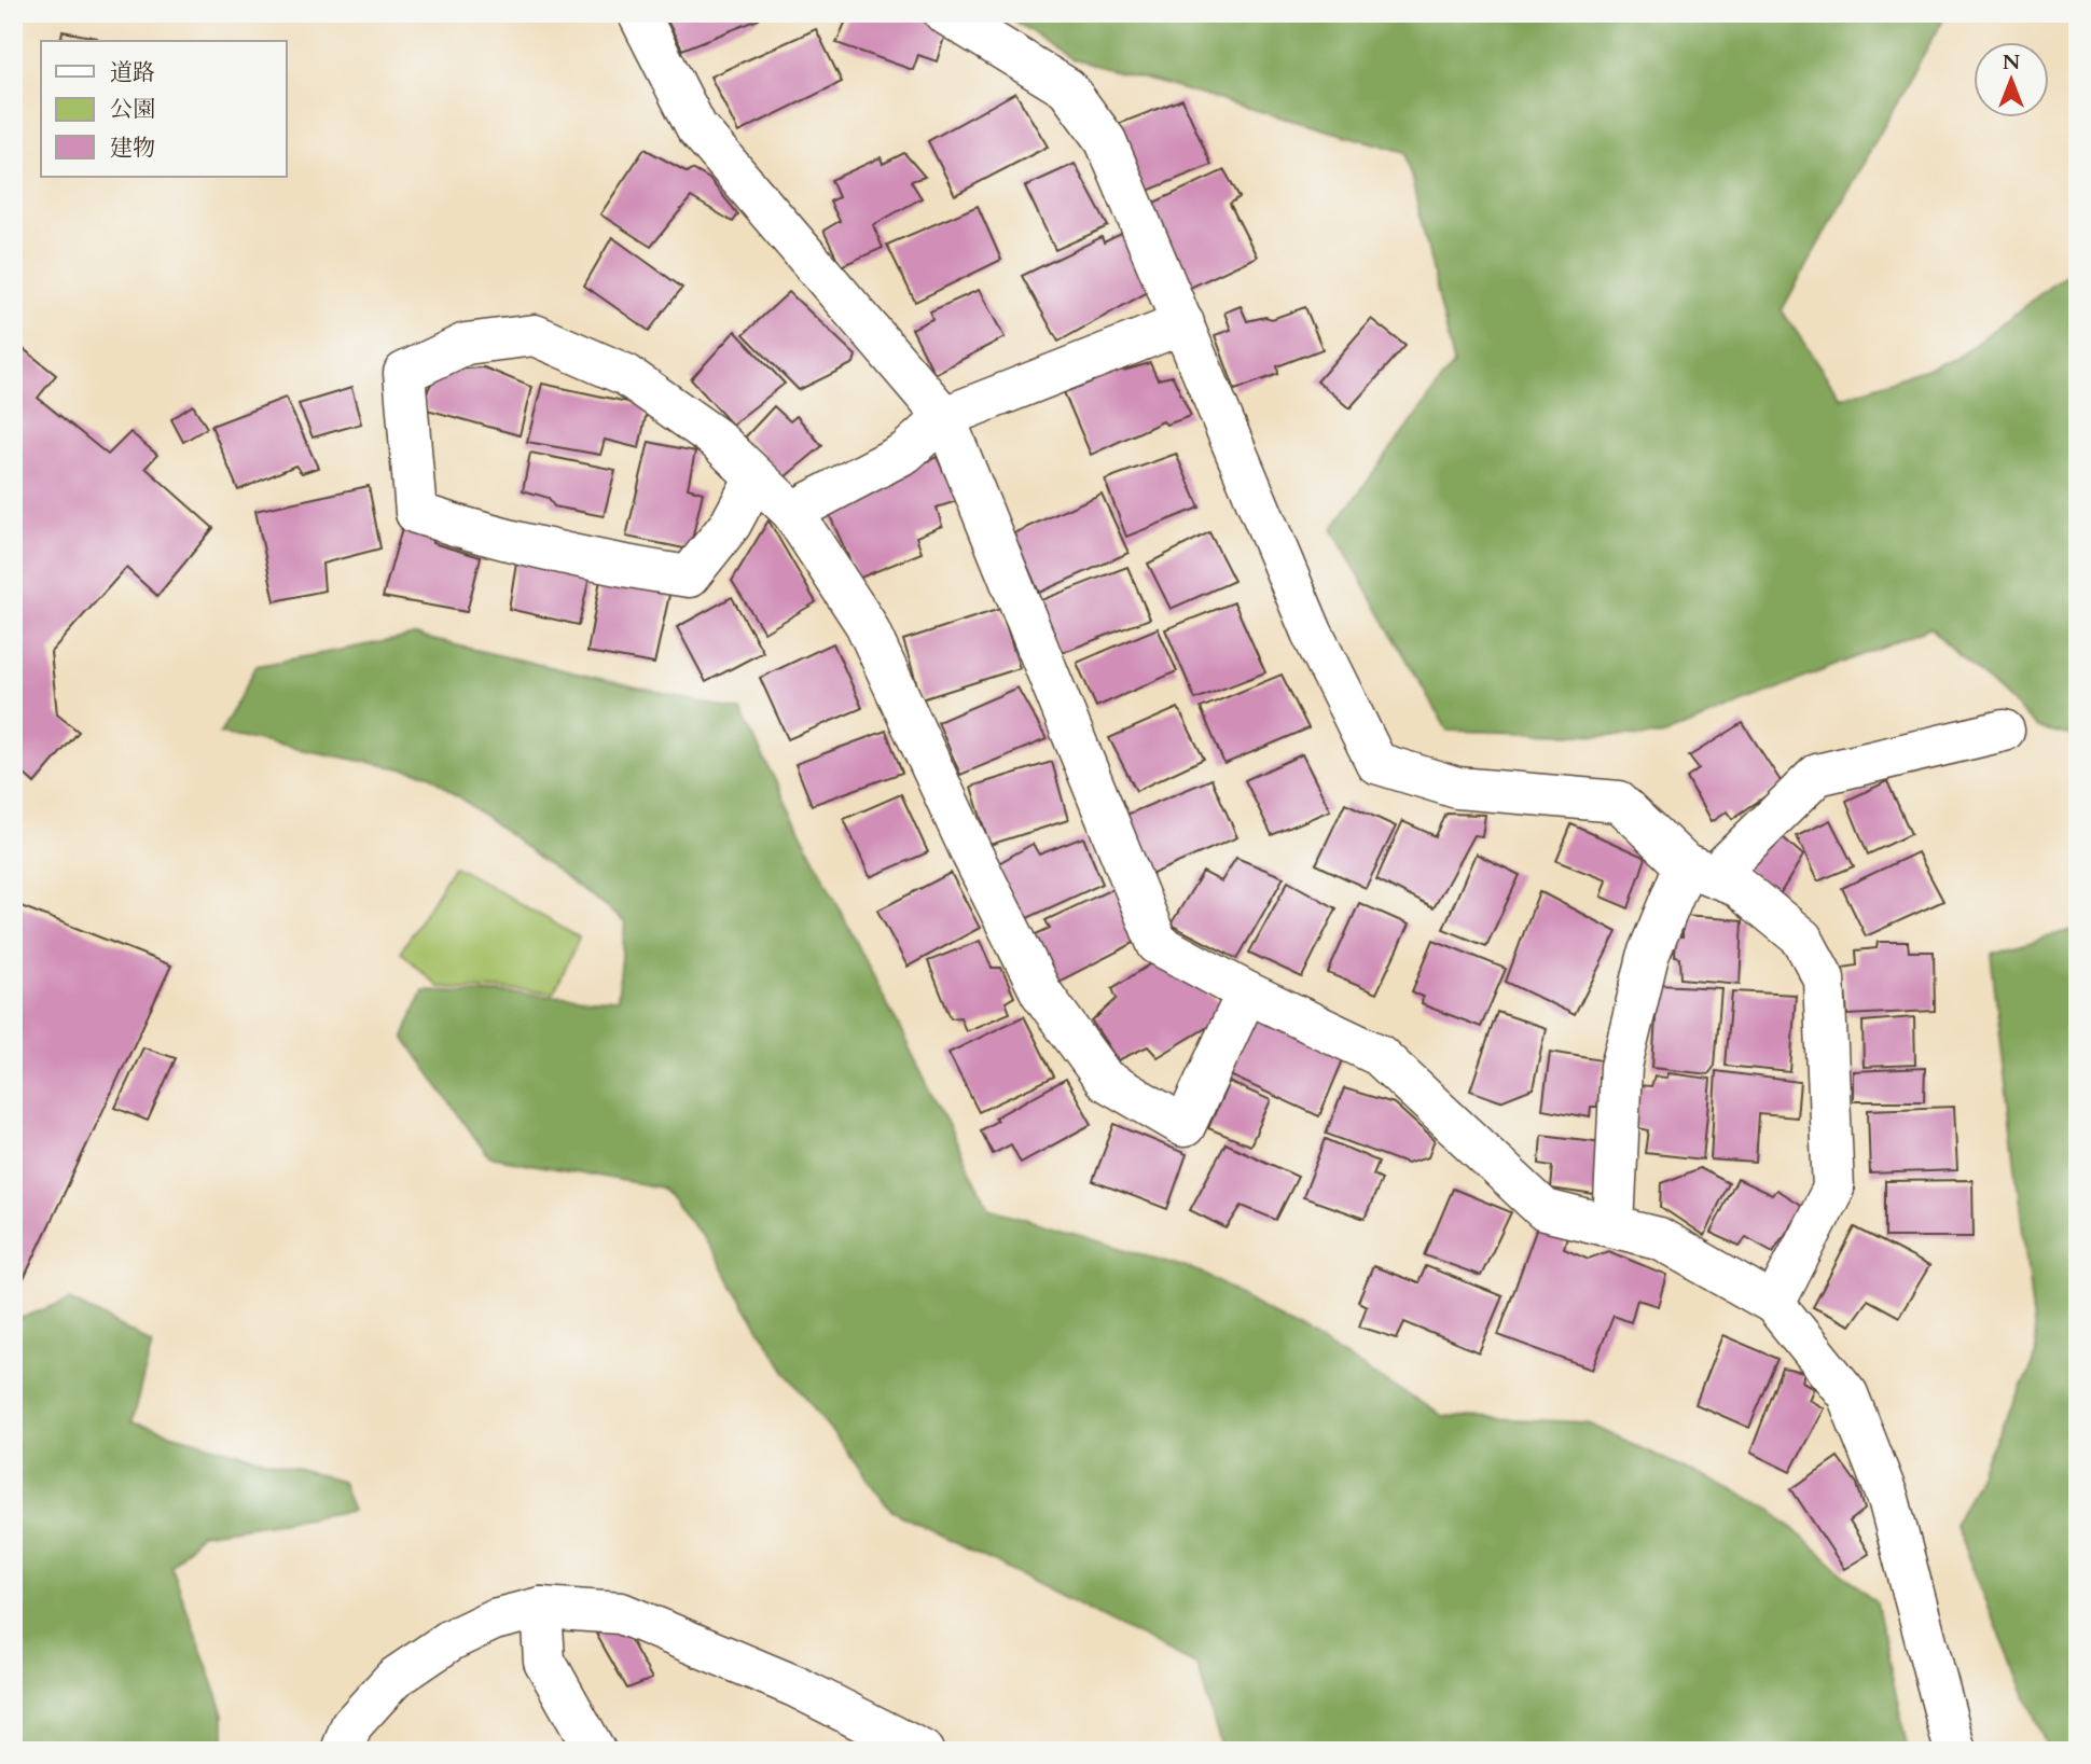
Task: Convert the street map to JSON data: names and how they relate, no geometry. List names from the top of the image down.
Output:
{
  "legend": ["道路", "公園", "建物"],
  "north": "top"
}
